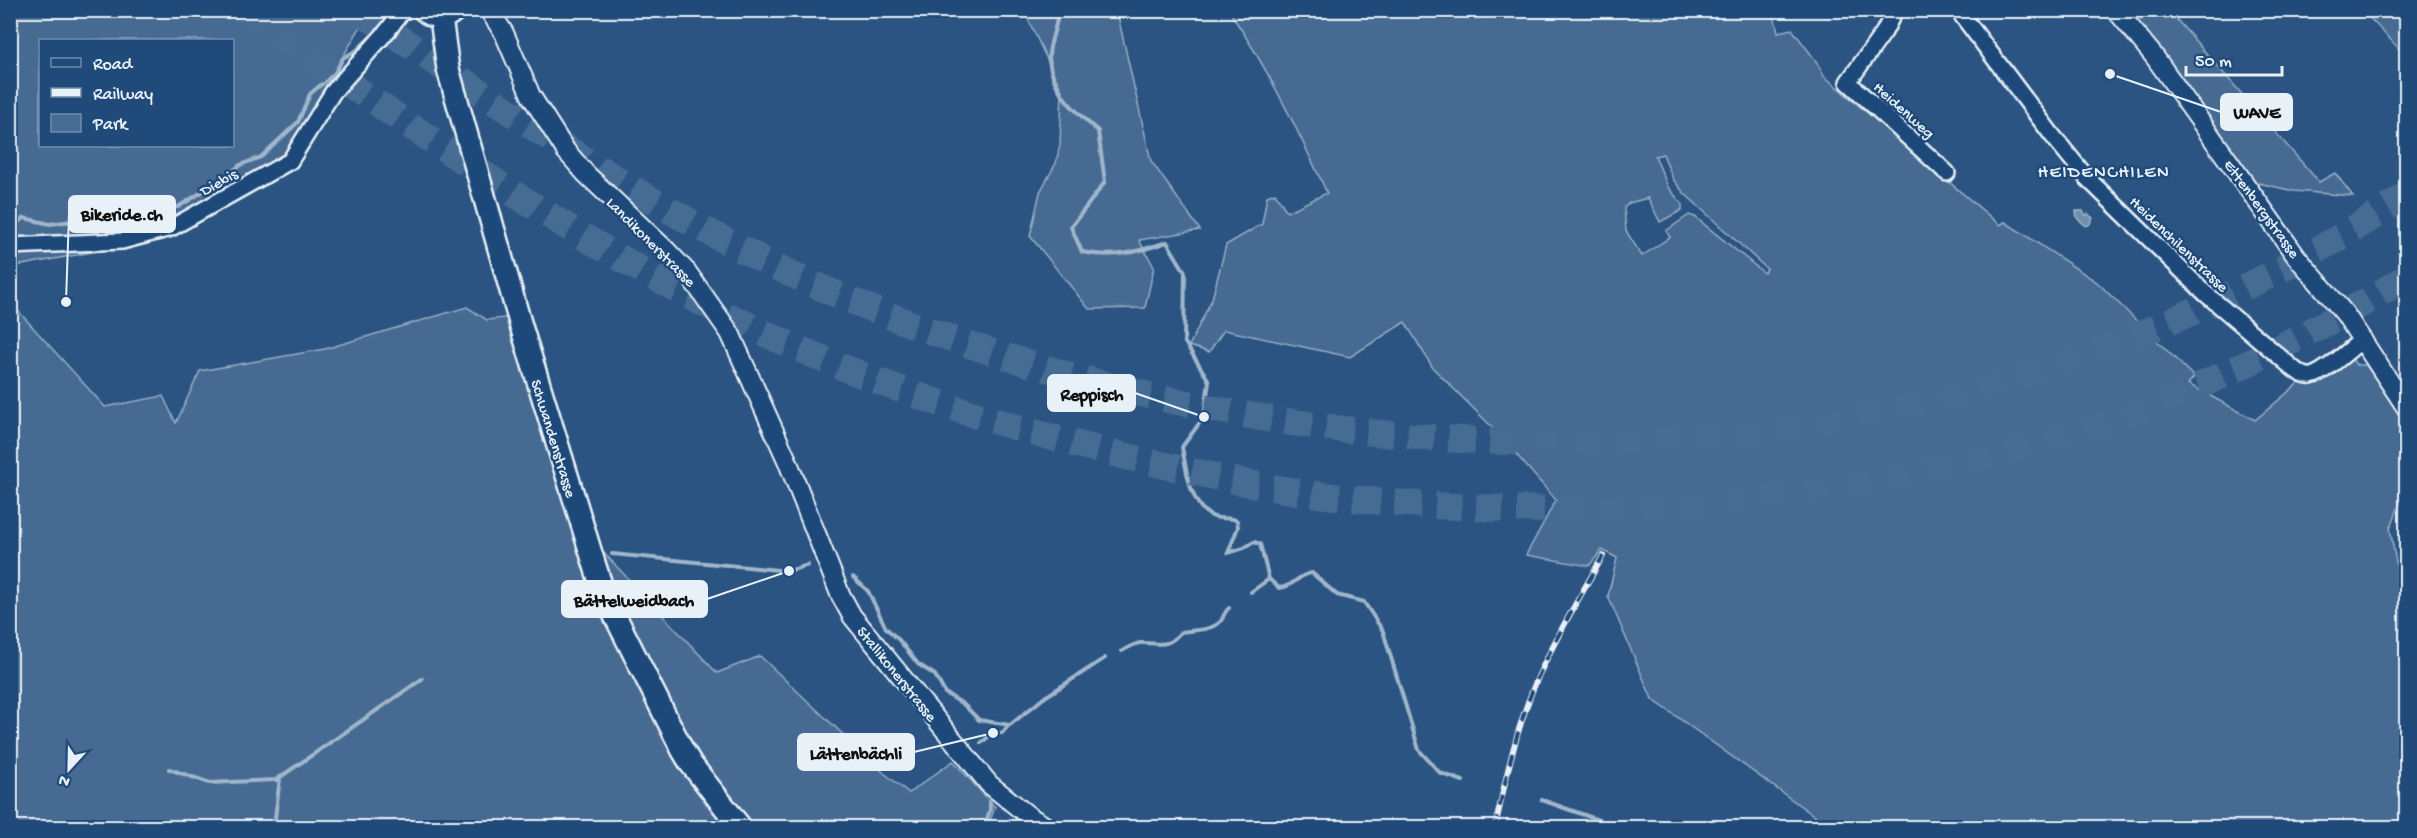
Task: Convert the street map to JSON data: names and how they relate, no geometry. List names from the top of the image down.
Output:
{
  "streets": {
    "main road": ["Schwandenstrasse"],
    "street": [
      "Heidenweg",
      "Diebis",
      "Ettenbergstrasse",
      "Landikonerstrasse",
      "Heidenchilenstrasse",
      "Stallikonerstrasse"
    ]
  },
  "crossings": [
    ["Ettenbergstrasse", "Heidenchilenstrasse"],
    ["Landikonerstrasse", "Stallikonerstrasse"]
  ],
  "districts": ["HEIDENCHILEN"],
  "places": [
    "WAVE",
    "Bikeride.ch",
    "Reppisch",
    "Bättelweidbach",
    "Lättenbächli"
  ],
  "legend": ["Road", "Railway", "Park"],
  "scale_bar": "50 m",
  "north": "bottom"
}
